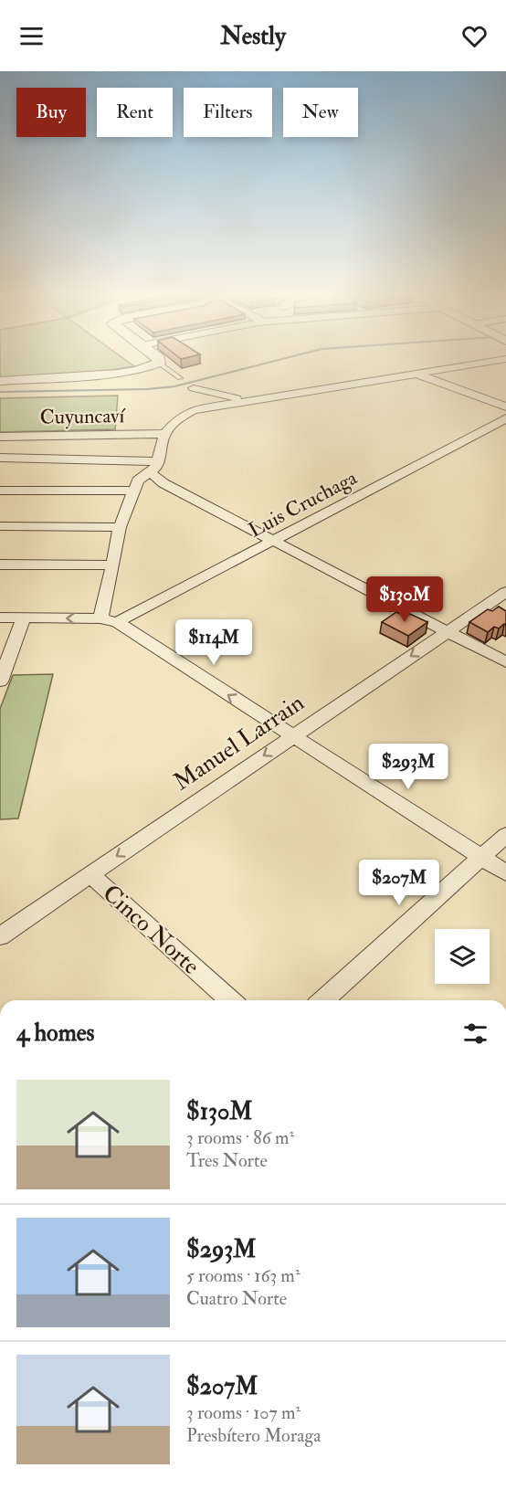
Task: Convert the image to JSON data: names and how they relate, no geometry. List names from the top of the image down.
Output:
{
  "streets": {
    "street": [
      "Cuyuncaví",
      "Luis Cruchaga",
      "Manuel Larrain",
      "Cinco Norte"
    ]
  },
  "crossings": [
    ["Manuel Larrain", "Cinco Norte"]
  ],
  "one_way": ["Manuel Larrain"],
  "page": {
    "header": "Nestly",
    "chip": [
      "Buy",
      "Rent",
      "Filters",
      "New"
    ],
    "price": [
      "$130M",
      "$114M",
      "$293M",
      "$207M"
    ],
    "heading": "4 homes",
    "list": [
      {
        "name": "$130M",
        "note": "3 rooms · 86 m² · Tres Norte"
      },
      {
        "name": "$293M",
        "note": "5 rooms · 163 m² · Cuatro Norte"
      },
      {
        "name": "$207M",
        "note": "3 rooms · 107 m² · Presbítero Moraga"
      }
    ]
  }
}
